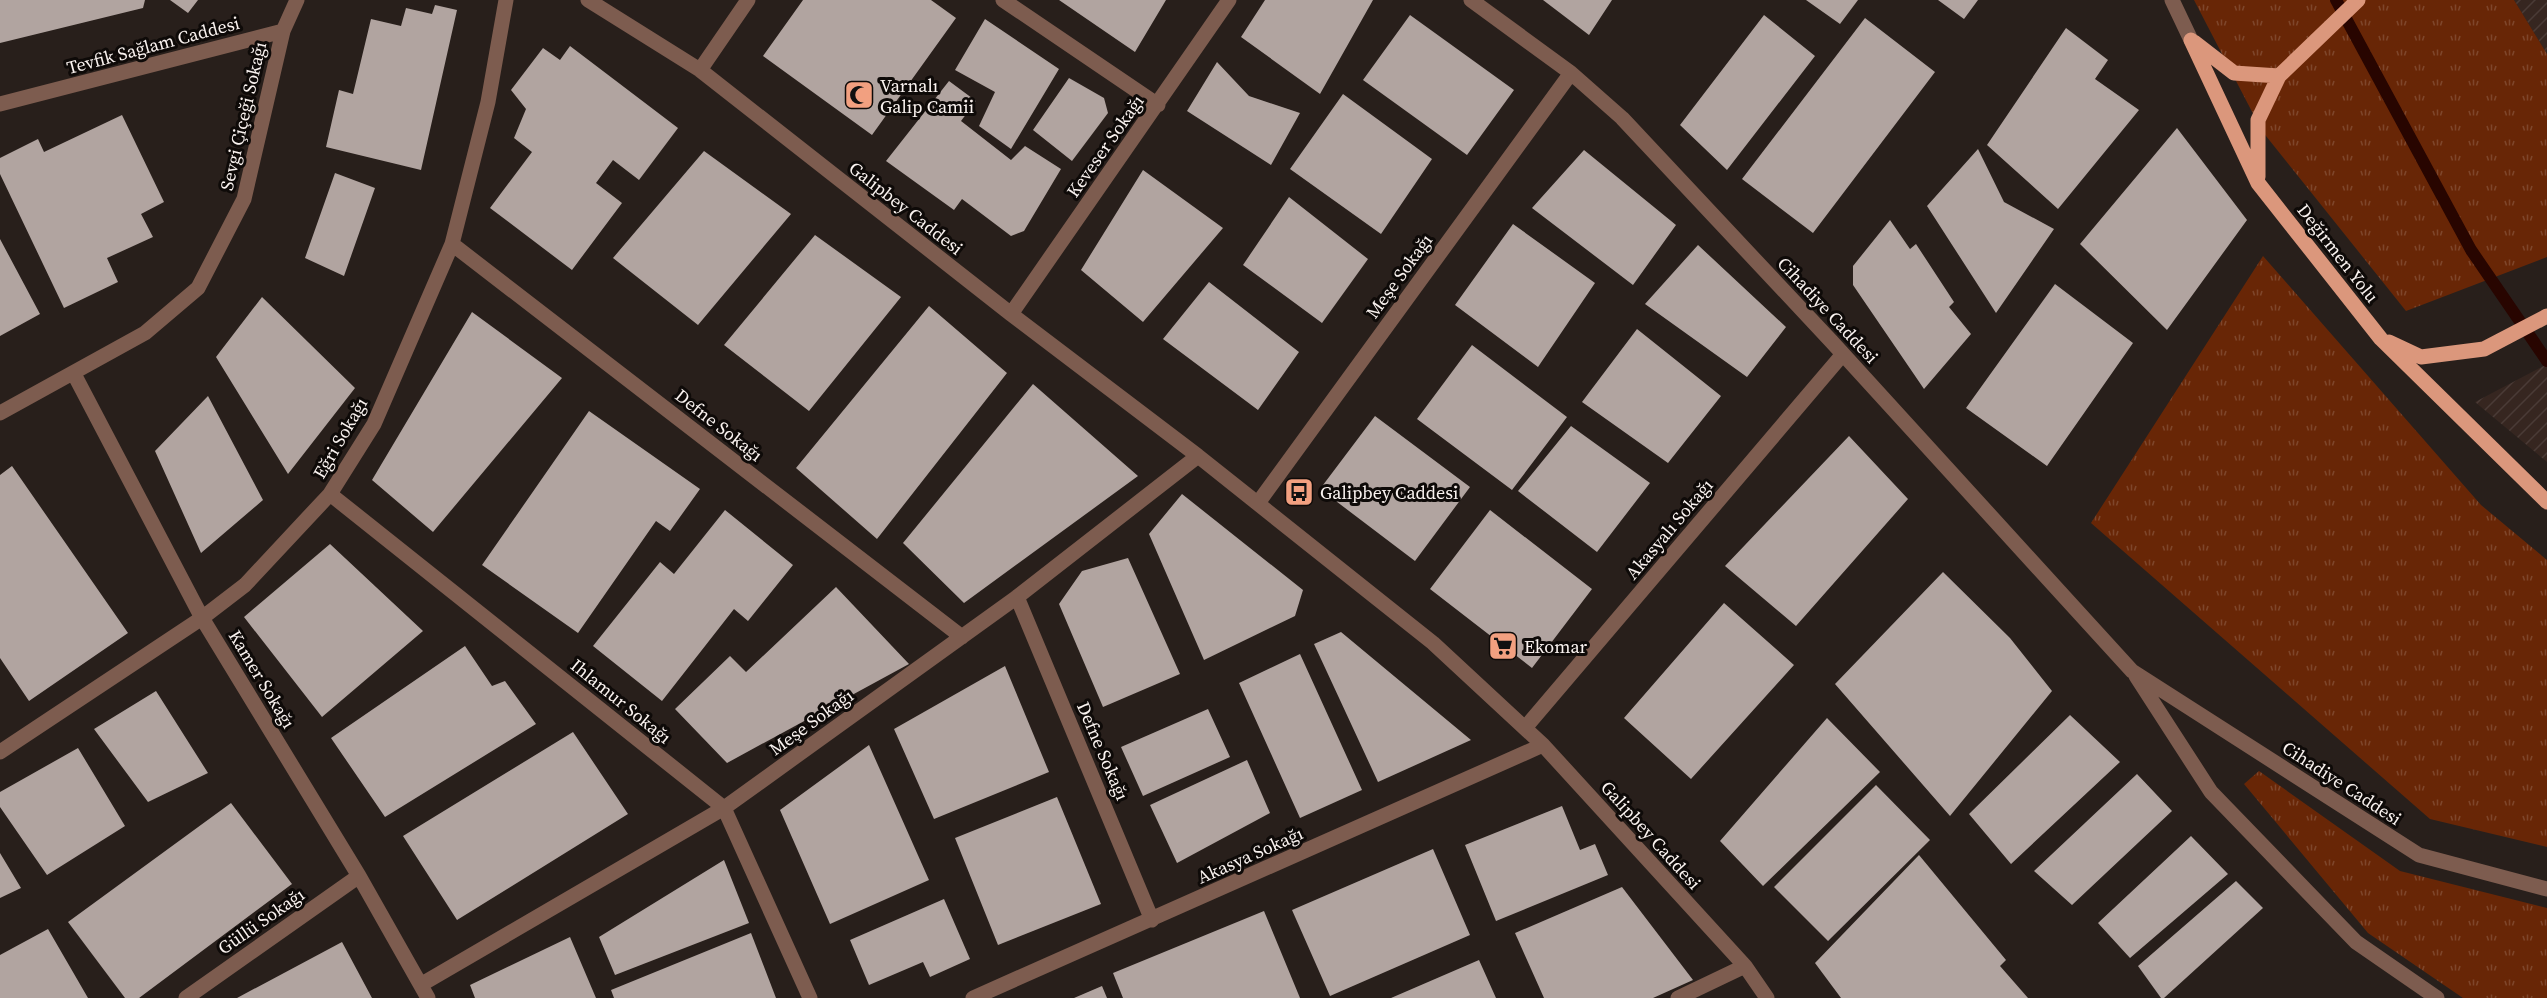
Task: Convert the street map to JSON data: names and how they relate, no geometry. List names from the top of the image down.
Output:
{
  "streets": {
    "main road": ["Değirmen Yolu"],
    "street": [
      "Tevfik Sağlam Caddesi",
      "Sevgi Çiçeği Sokağı",
      "Keveser Sokağı",
      "Galipbey Caddesi",
      "Meşe Sokağı",
      "Cihadiye Caddesi",
      "Defne Sokağı",
      "Eğri Sokağı",
      "Akasyalı Sokağı",
      "Kamer Sokağı",
      "Ihlamur Sokağı",
      "Akasya Sokağı",
      "Güllü Sokağı"
    ]
  },
  "crossings": [
    ["Tevfik Sağlam Caddesi", "Sevgi Çiçeği Sokağı"],
    ["Sevgi Çiçeği Sokağı", "Kamer Sokağı"],
    ["Keveser Sokağı", "Galipbey Caddesi"],
    ["Galipbey Caddesi", "Meşe Sokağı"],
    ["Galipbey Caddesi", "Akasyalı Sokağı"],
    ["Galipbey Caddesi", "Akasya Sokağı"],
    ["Meşe Sokağı", "Cihadiye Caddesi"],
    ["Meşe Sokağı", "Defne Sokağı"],
    ["Meşe Sokağı", "Kamer Sokağı"],
    ["Meşe Sokağı", "Ihlamur Sokağı"],
    ["Cihadiye Caddesi", "Akasyalı Sokağı"],
    ["Defne Sokağı", "Eğri Sokağı"],
    ["Defne Sokağı", "Akasya Sokağı"],
    ["Eğri Sokağı", "Kamer Sokağı"],
    ["Eğri Sokağı", "Ihlamur Sokağı"],
    ["Kamer Sokağı", "Güllü Sokağı"]
  ],
  "places": {
    "mosque": ["Varnalı Galip Camii"],
    "bus stop": ["Galipbey Caddesi"],
    "supermarket": ["Ekomar"]
  }
}
